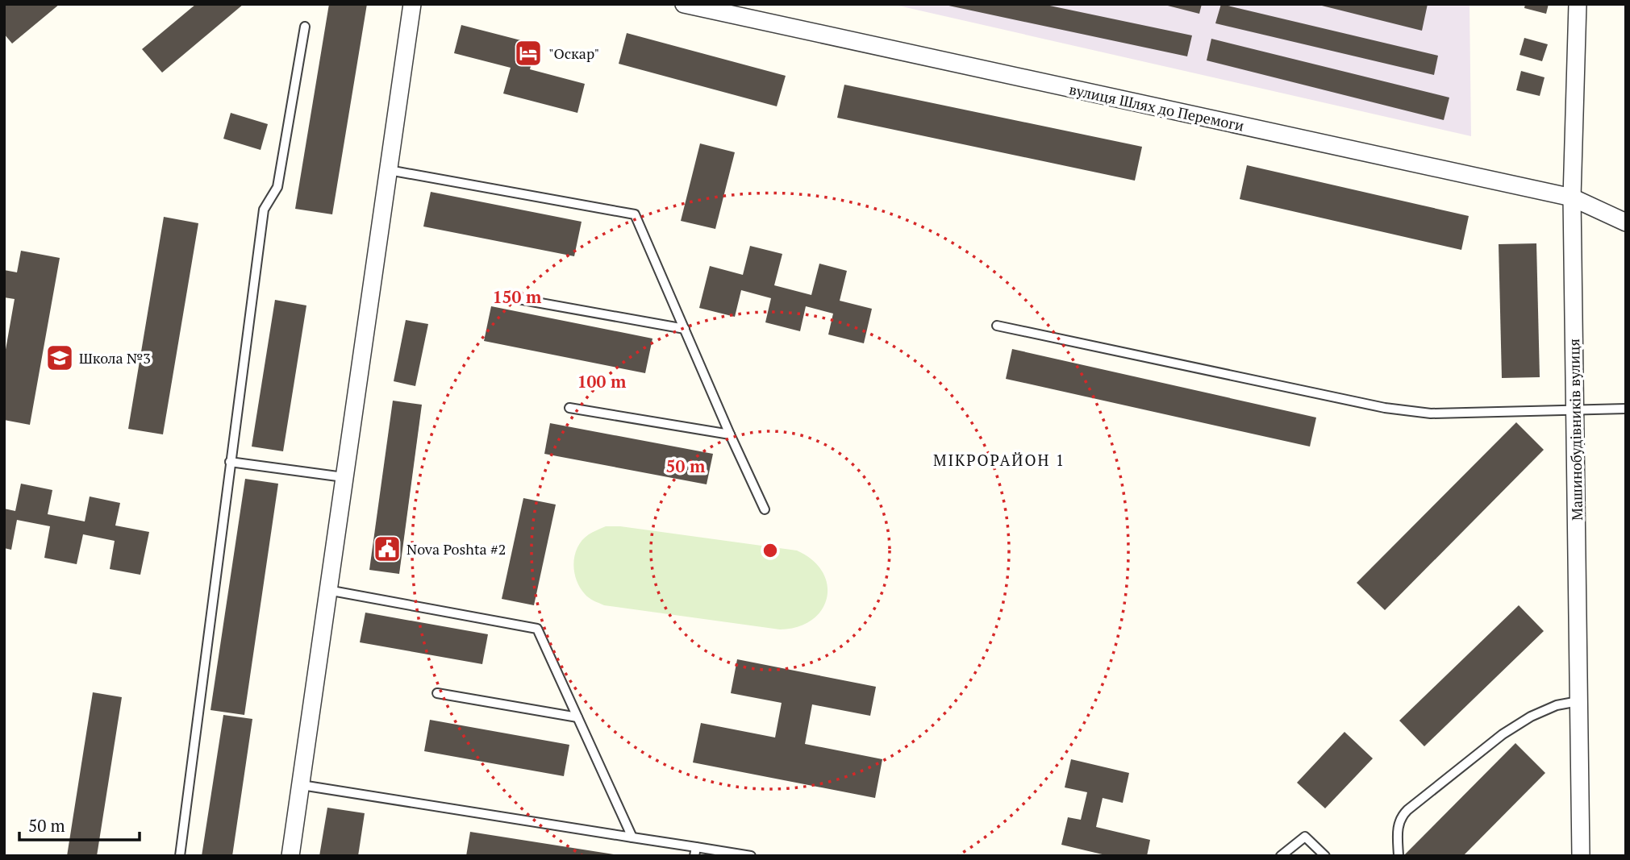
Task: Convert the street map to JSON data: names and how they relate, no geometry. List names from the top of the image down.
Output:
{
  "streets": {
    "street": ["вулиця Шлях до Перемоги", "Машинобудівників вулиця"]
  },
  "crossings": [
    ["вулиця Шлях до Перемоги", "Машинобудівників вулиця"]
  ],
  "districts": ["МІКРОРАЙОН 1"],
  "places": {
    "hotel": ["\"Оскар\""],
    "school or university": ["Школа №3"],
    "public building": ["Nova Poshta #2"]
  },
  "scale_bar": "50 m",
  "rings": ["150 m", "100 m", "50 m"]
}
